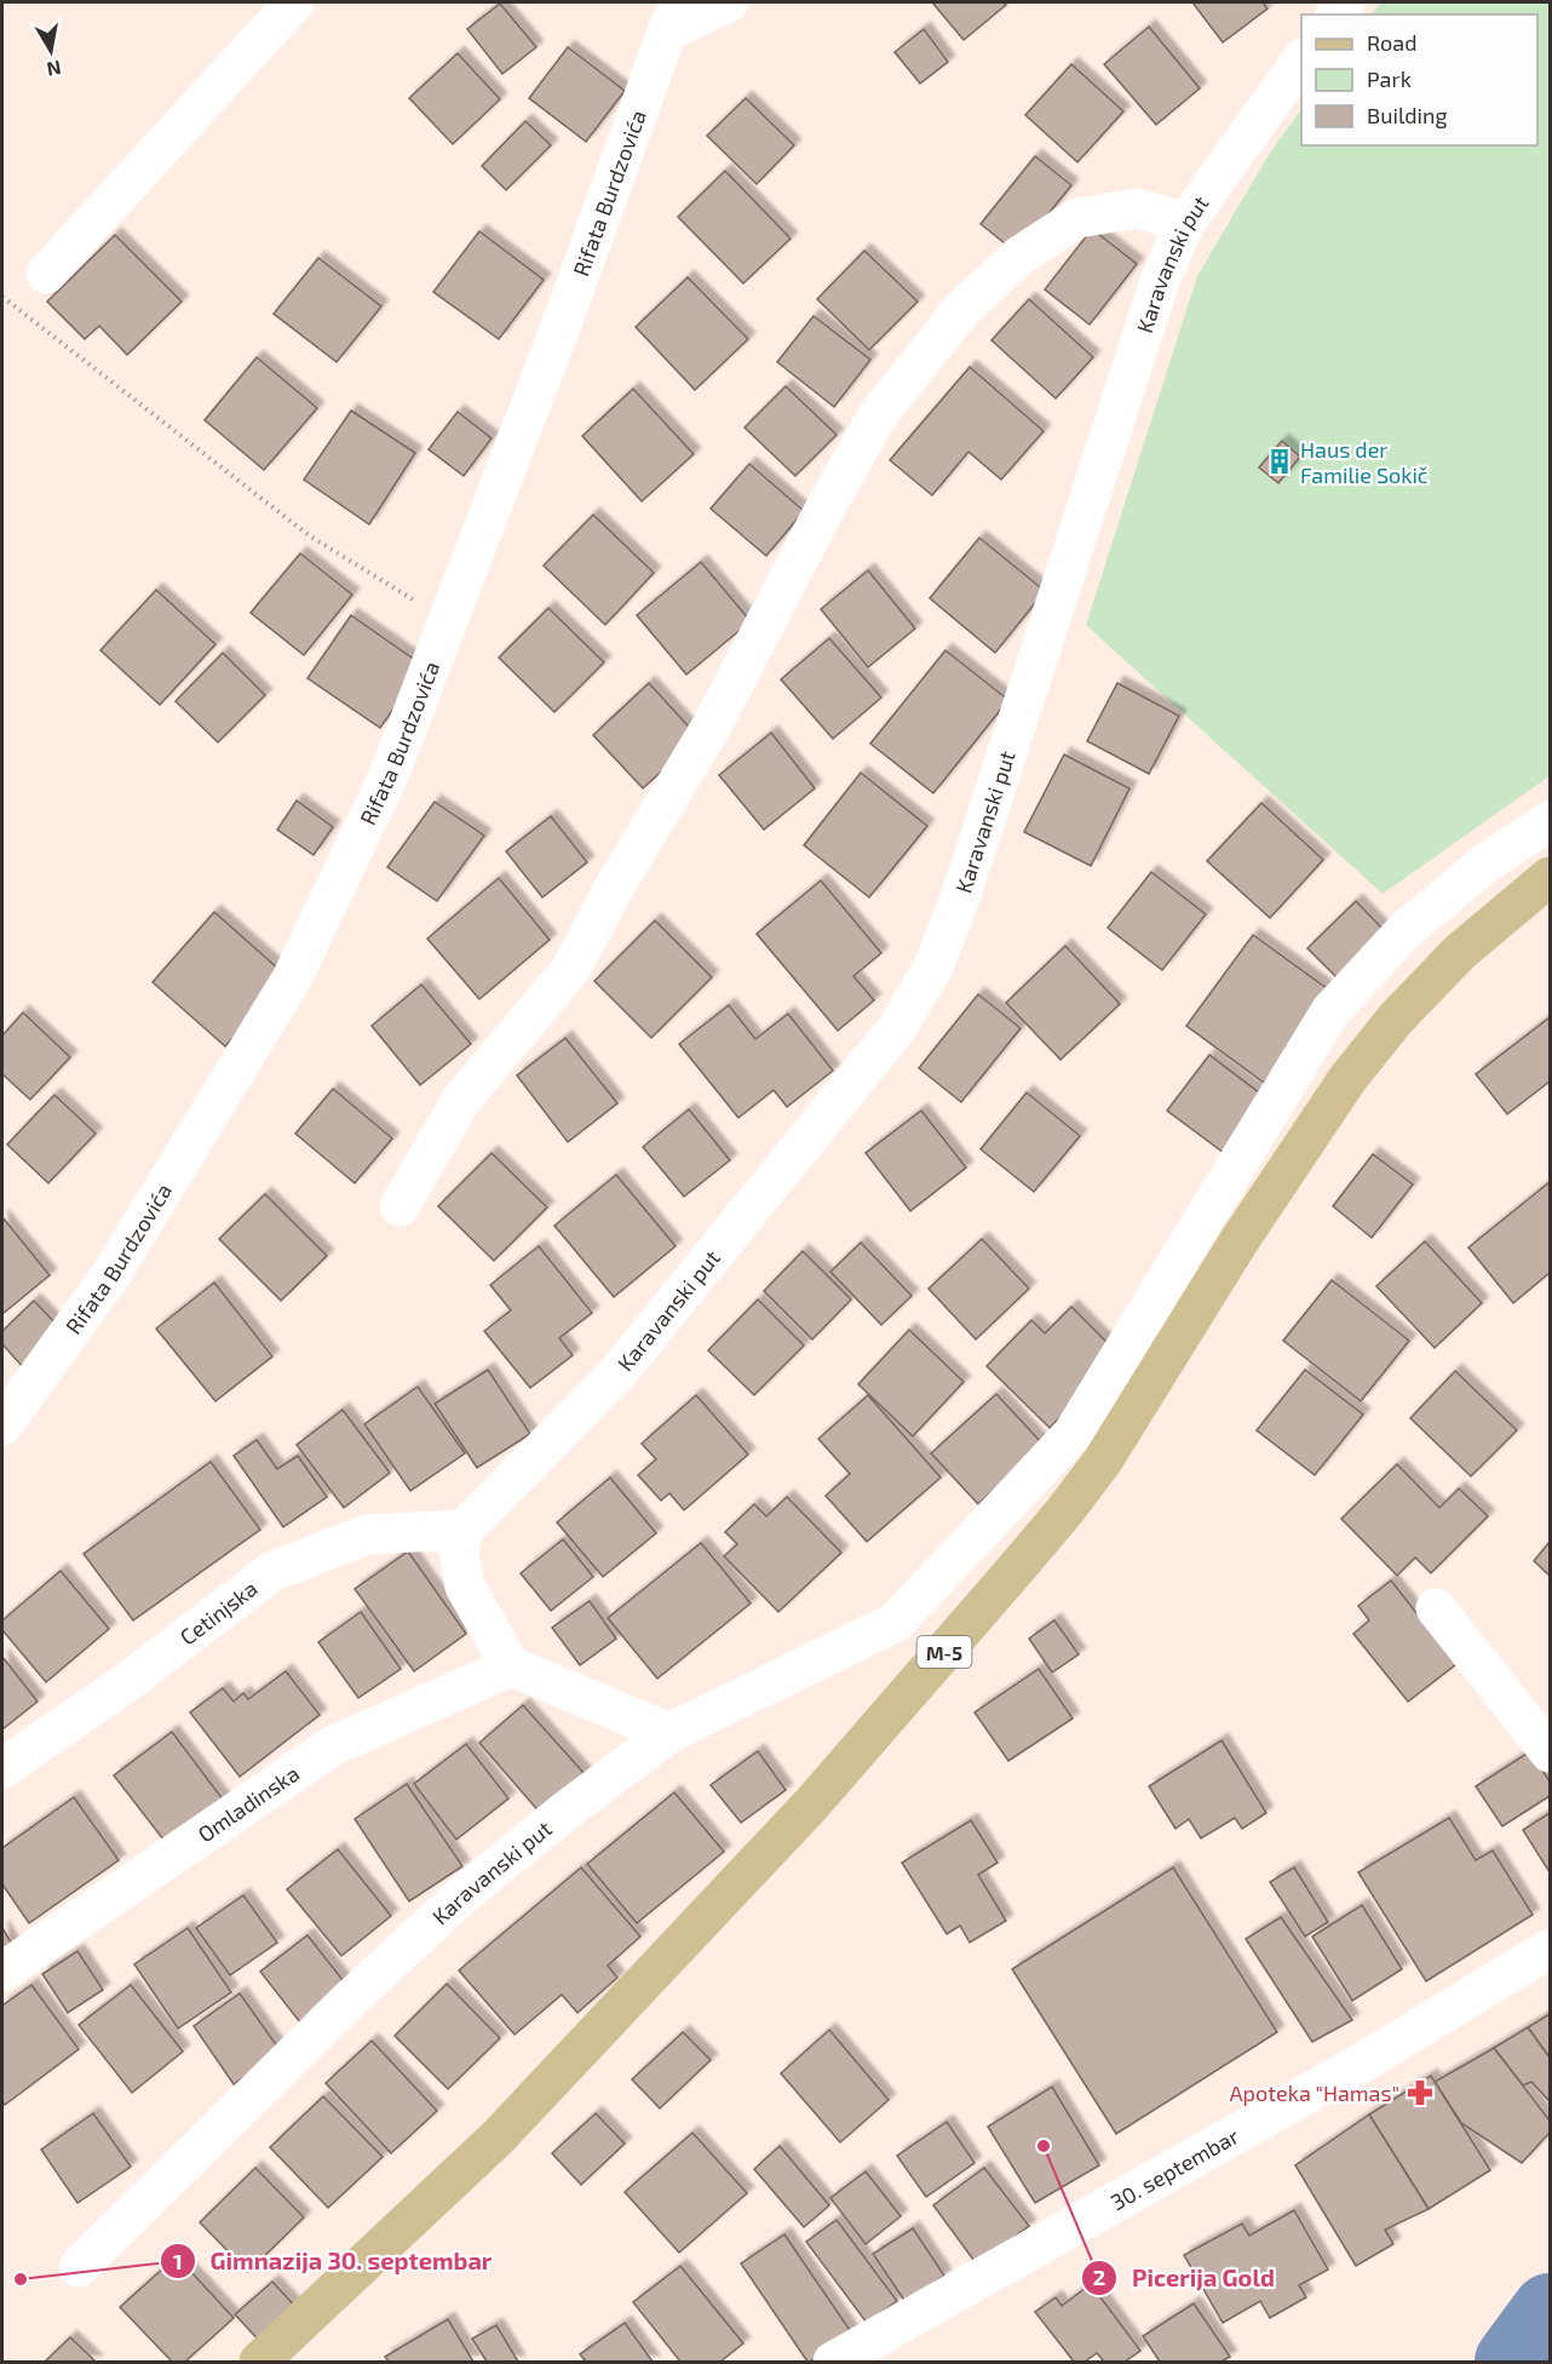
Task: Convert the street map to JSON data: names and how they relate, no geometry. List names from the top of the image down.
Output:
{
  "streets": {
    "main road": ["M-5"],
    "street": [
      "Rifata Burdzovića",
      "Karavanski put",
      "Cetinjska",
      "Omladinska",
      "30. septembar"
    ]
  },
  "crossings": [
    ["Karavanski put", "Cetinjska"]
  ],
  "places": {
    "building": ["Haus der Familie Sokič"],
    "pharmacy": ["Apoteka \"Hamas\""],
    "other": ["Picerija Gold", "Gimnazija 30. septembar"]
  },
  "legend": ["Road", "Park", "Building"],
  "north": "bottom"
}
